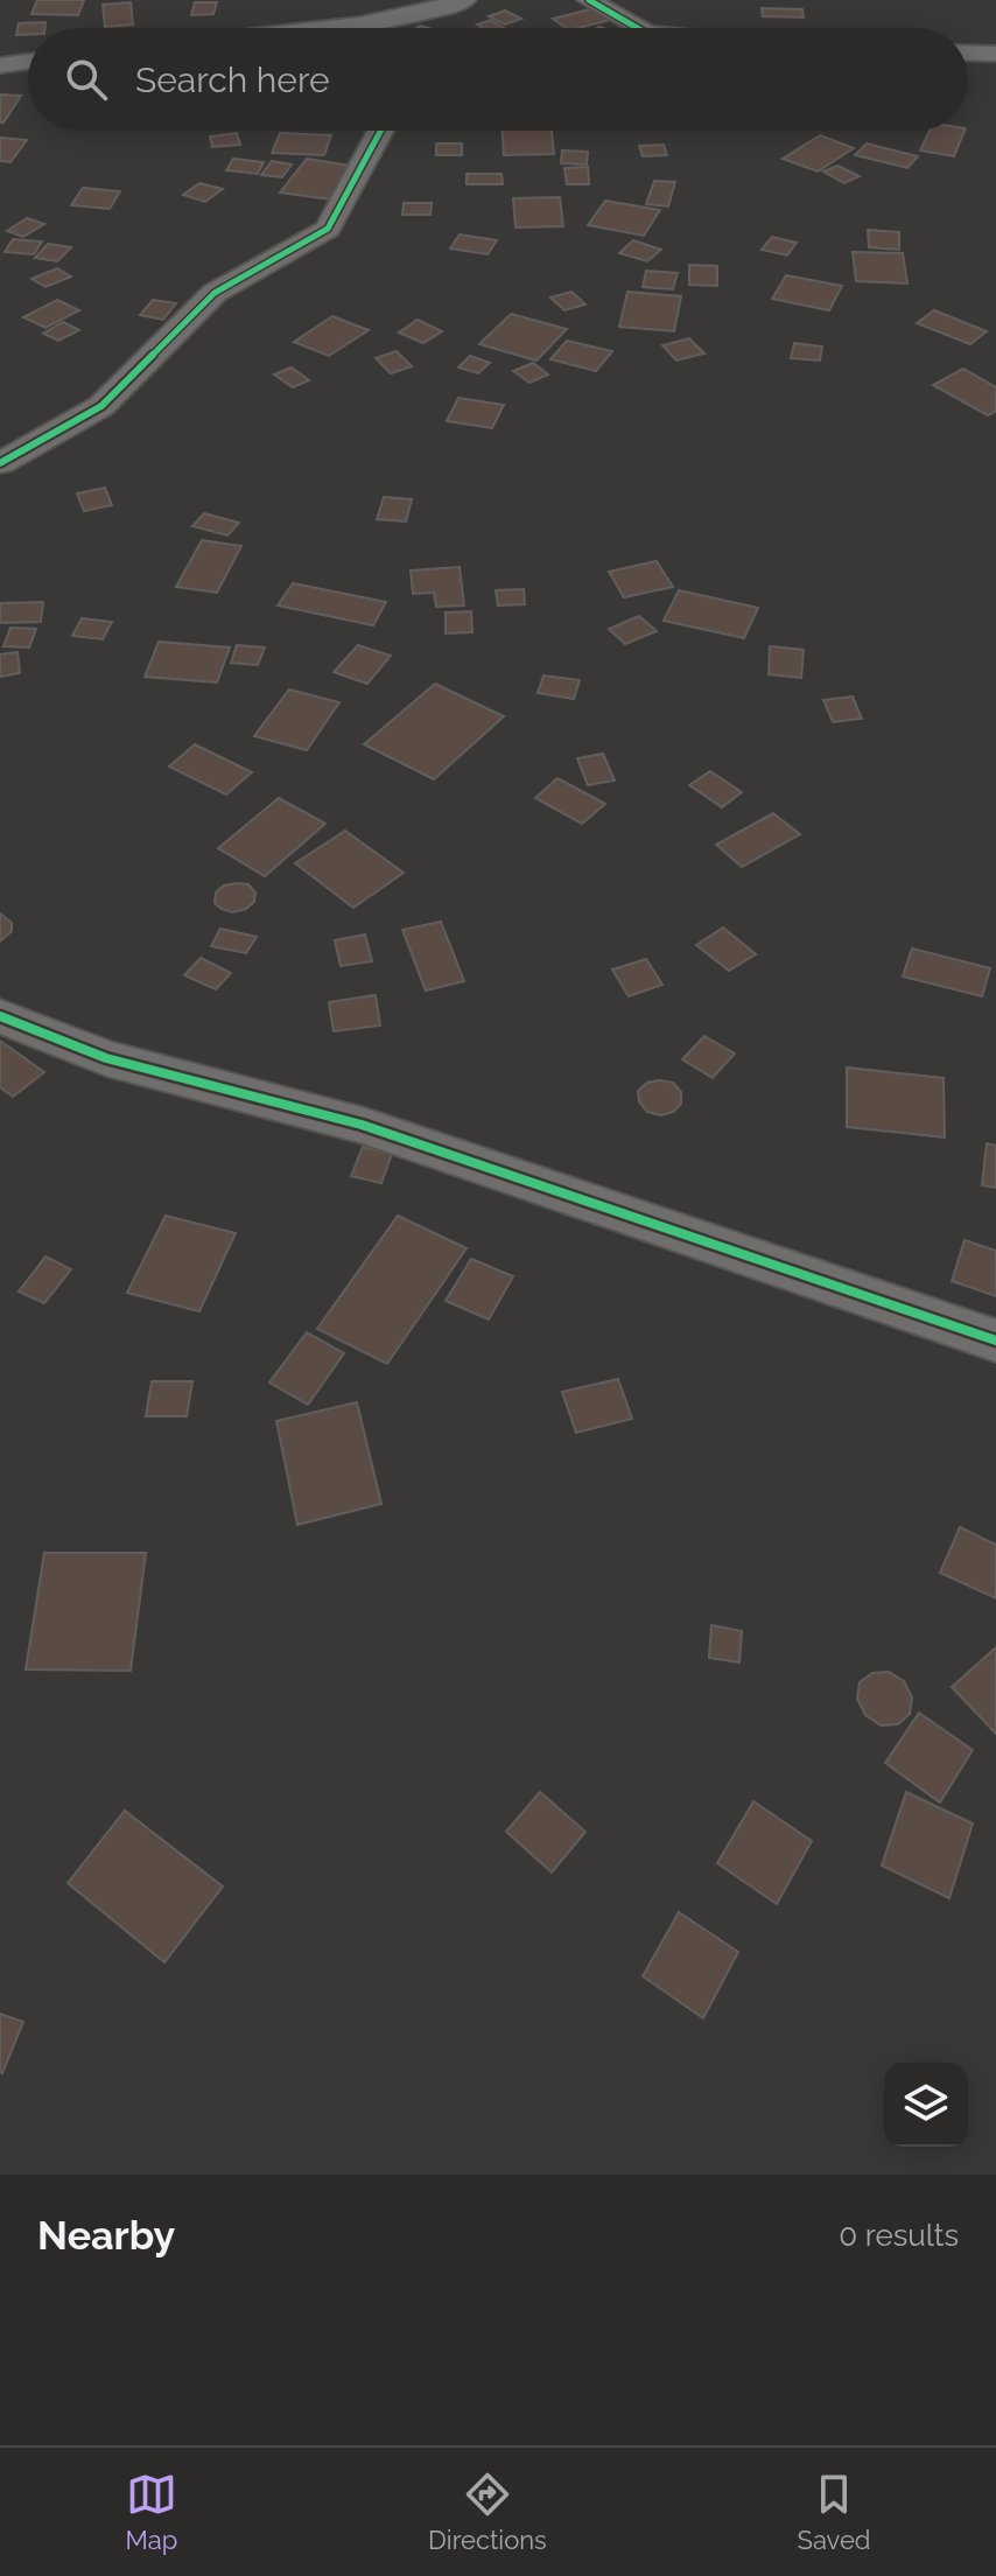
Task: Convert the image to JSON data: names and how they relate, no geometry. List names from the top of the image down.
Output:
{
  "page": {
    "search": "Search here",
    "heading": ["Nearby", "0 results"],
    "nav": ["Map", "Directions", "Saved"]
  }
}
